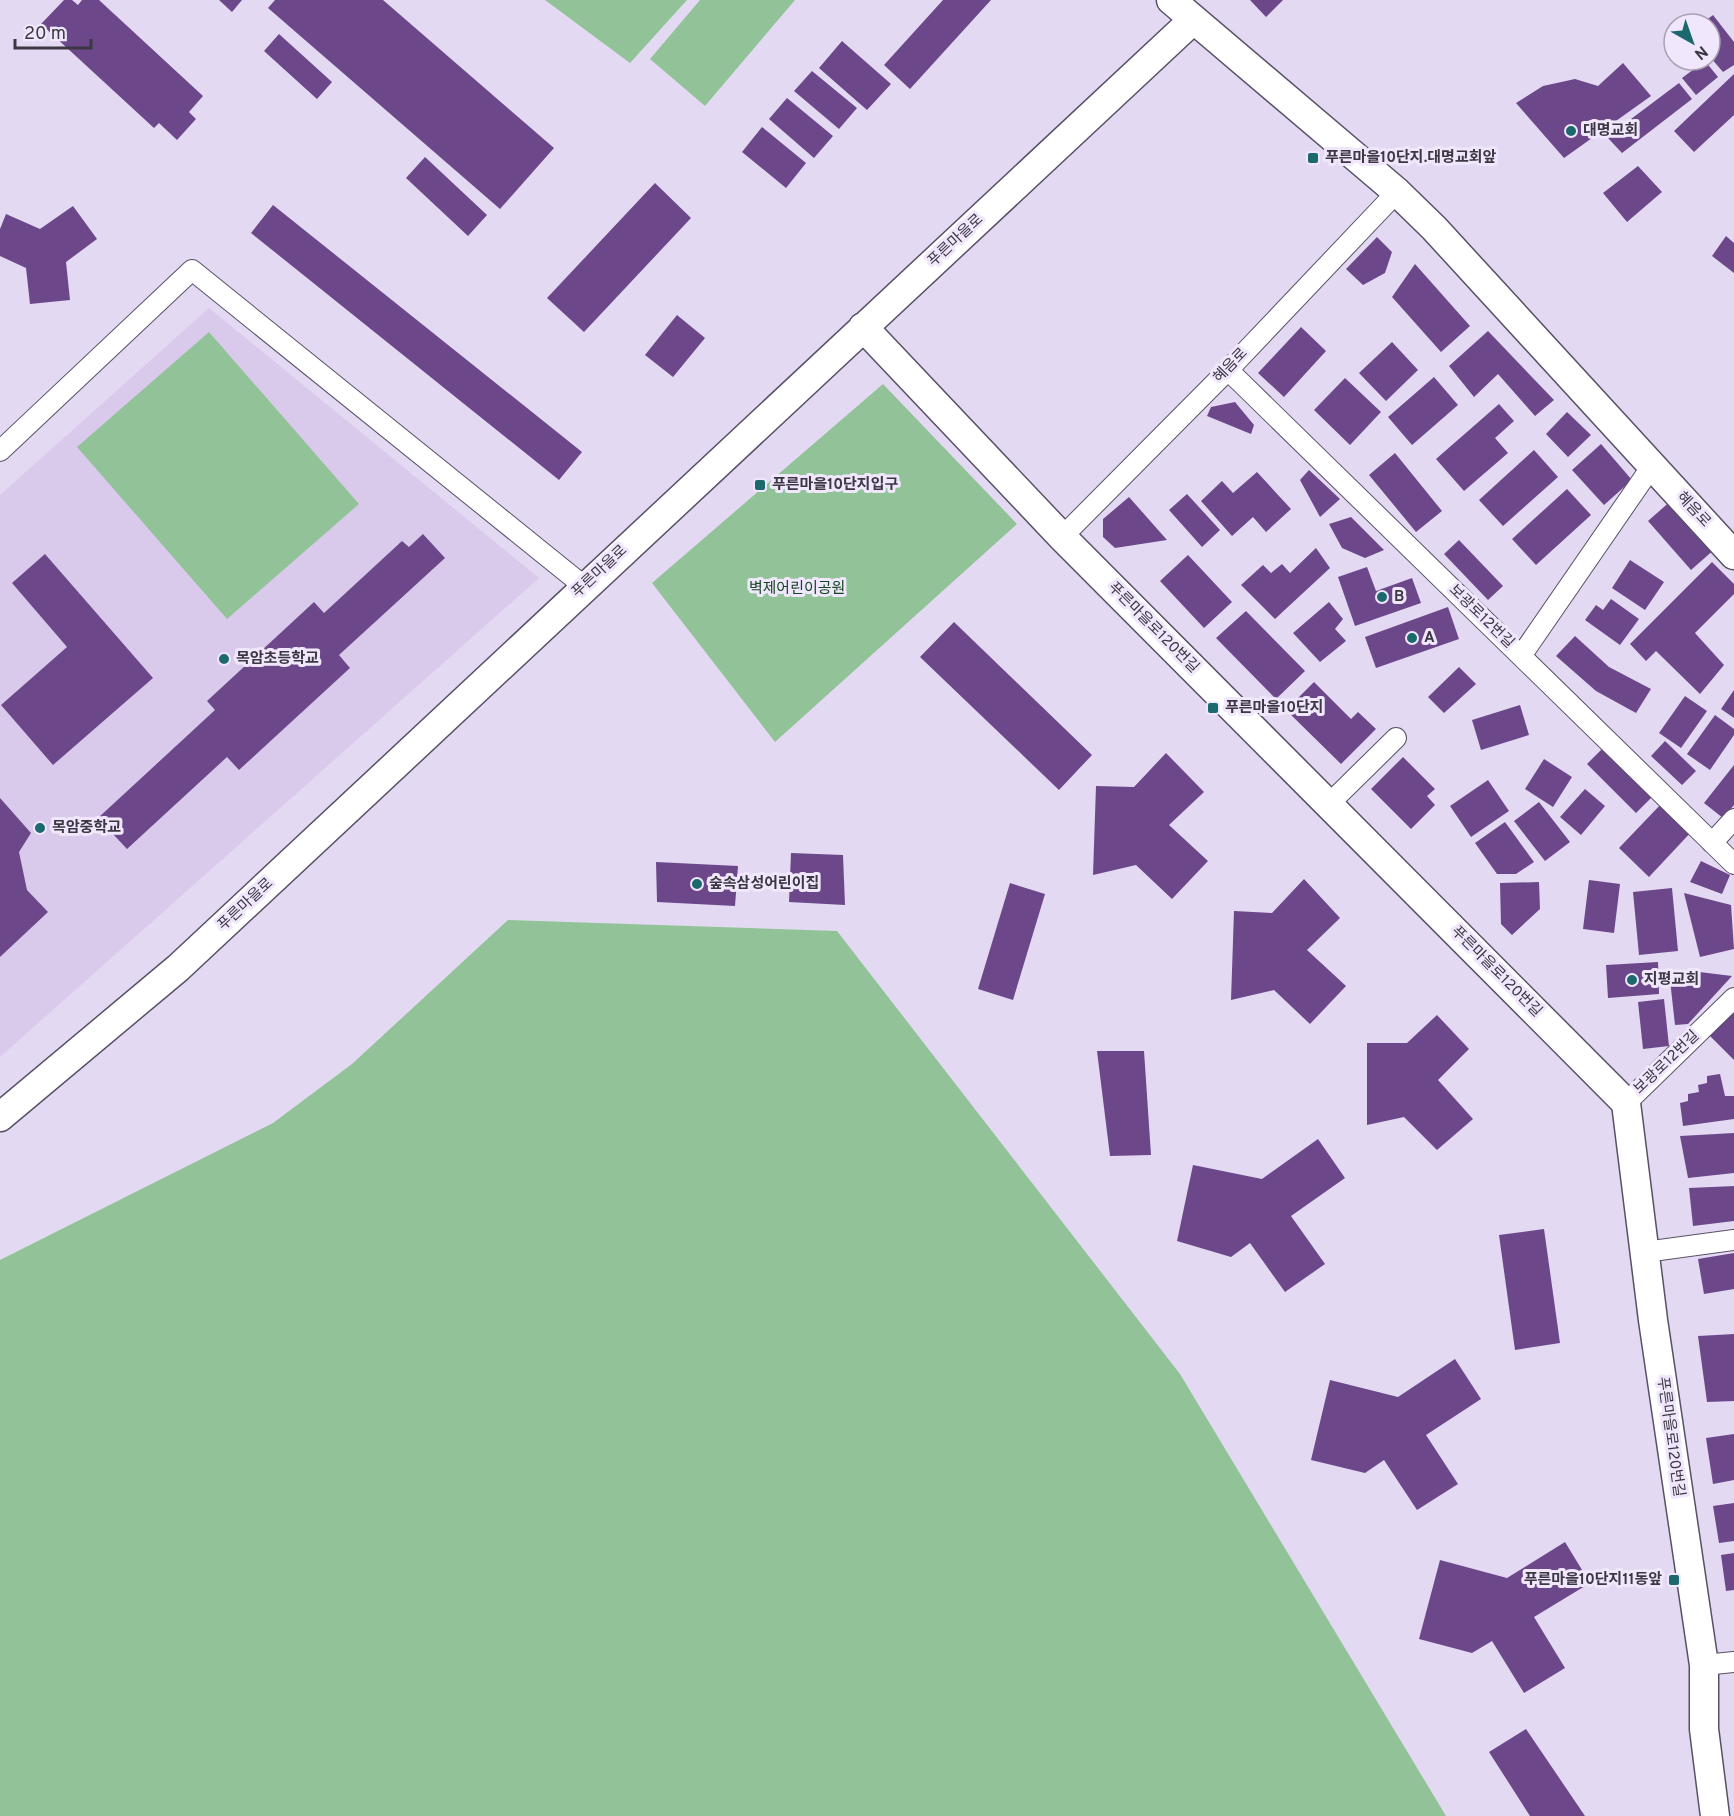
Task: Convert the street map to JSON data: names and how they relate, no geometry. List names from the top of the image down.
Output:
{
  "streets": {
    "main road": ["푸른마을로", "혜음로", "푸른마을로120번길"],
    "street": ["보광로12번길"]
  },
  "crossings": [
    ["푸른마을로", "혜음로"],
    ["푸른마을로", "푸른마을로120번길"],
    ["혜음로", "보광로12번길"],
    ["혜음로", "푸른마을로120번길"],
    ["보광로12번길", "푸른마을로120번길"]
  ],
  "parks": ["벽제어린이공원"],
  "places": {
    "other": [
      "대명교회",
      "B",
      "A",
      "목암초등학교",
      "목암중학교",
      "숲속삼성어린이집",
      "지평교회"
    ],
    "transit": [
      "푸른마을10단지.대명교회앞",
      "푸른마을10단지입구",
      "푸른마을10단지",
      "푸른마을10단지11동앞"
    ]
  },
  "scale_bar": "20 m",
  "north": "bottom right"
}
